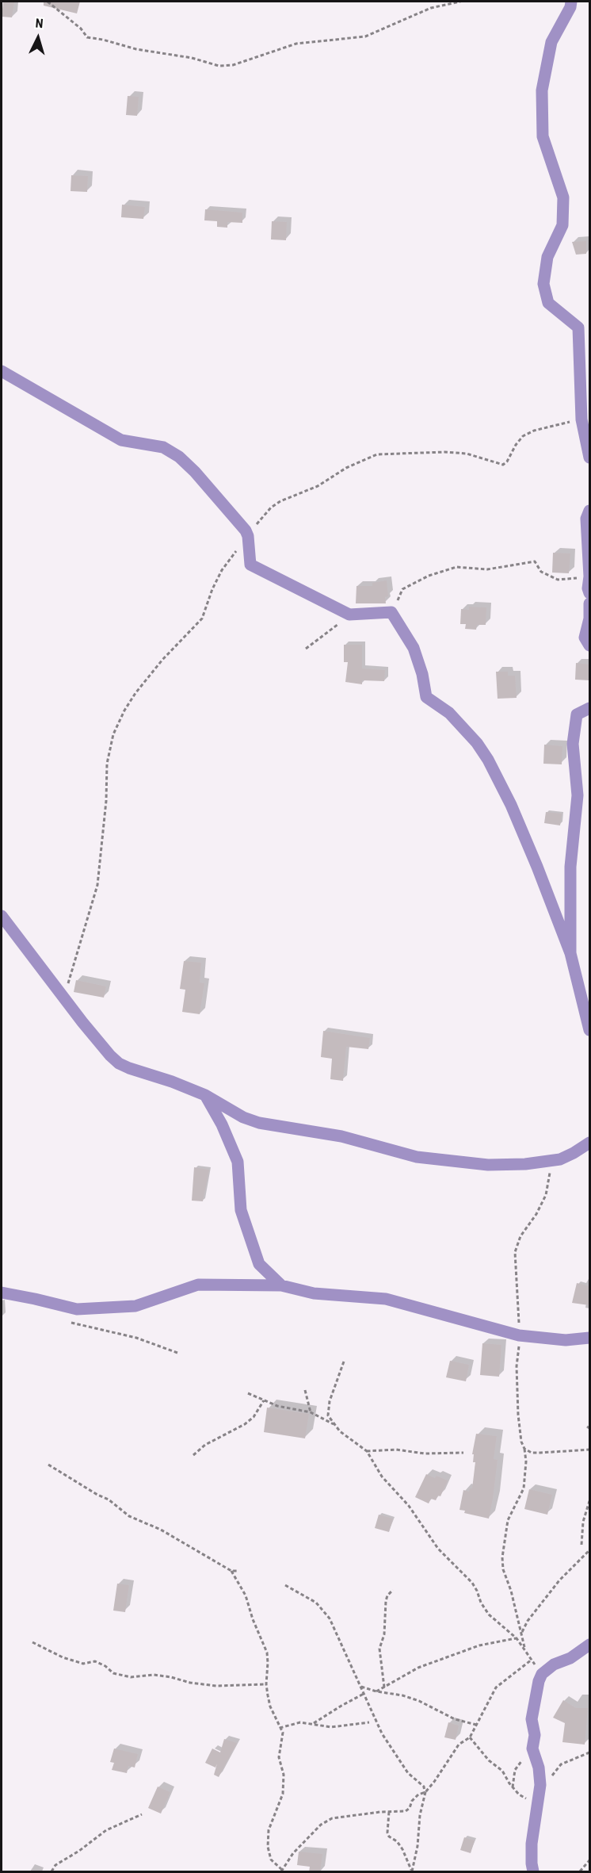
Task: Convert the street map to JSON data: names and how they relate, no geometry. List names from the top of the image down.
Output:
{
  "north": "top"
}
